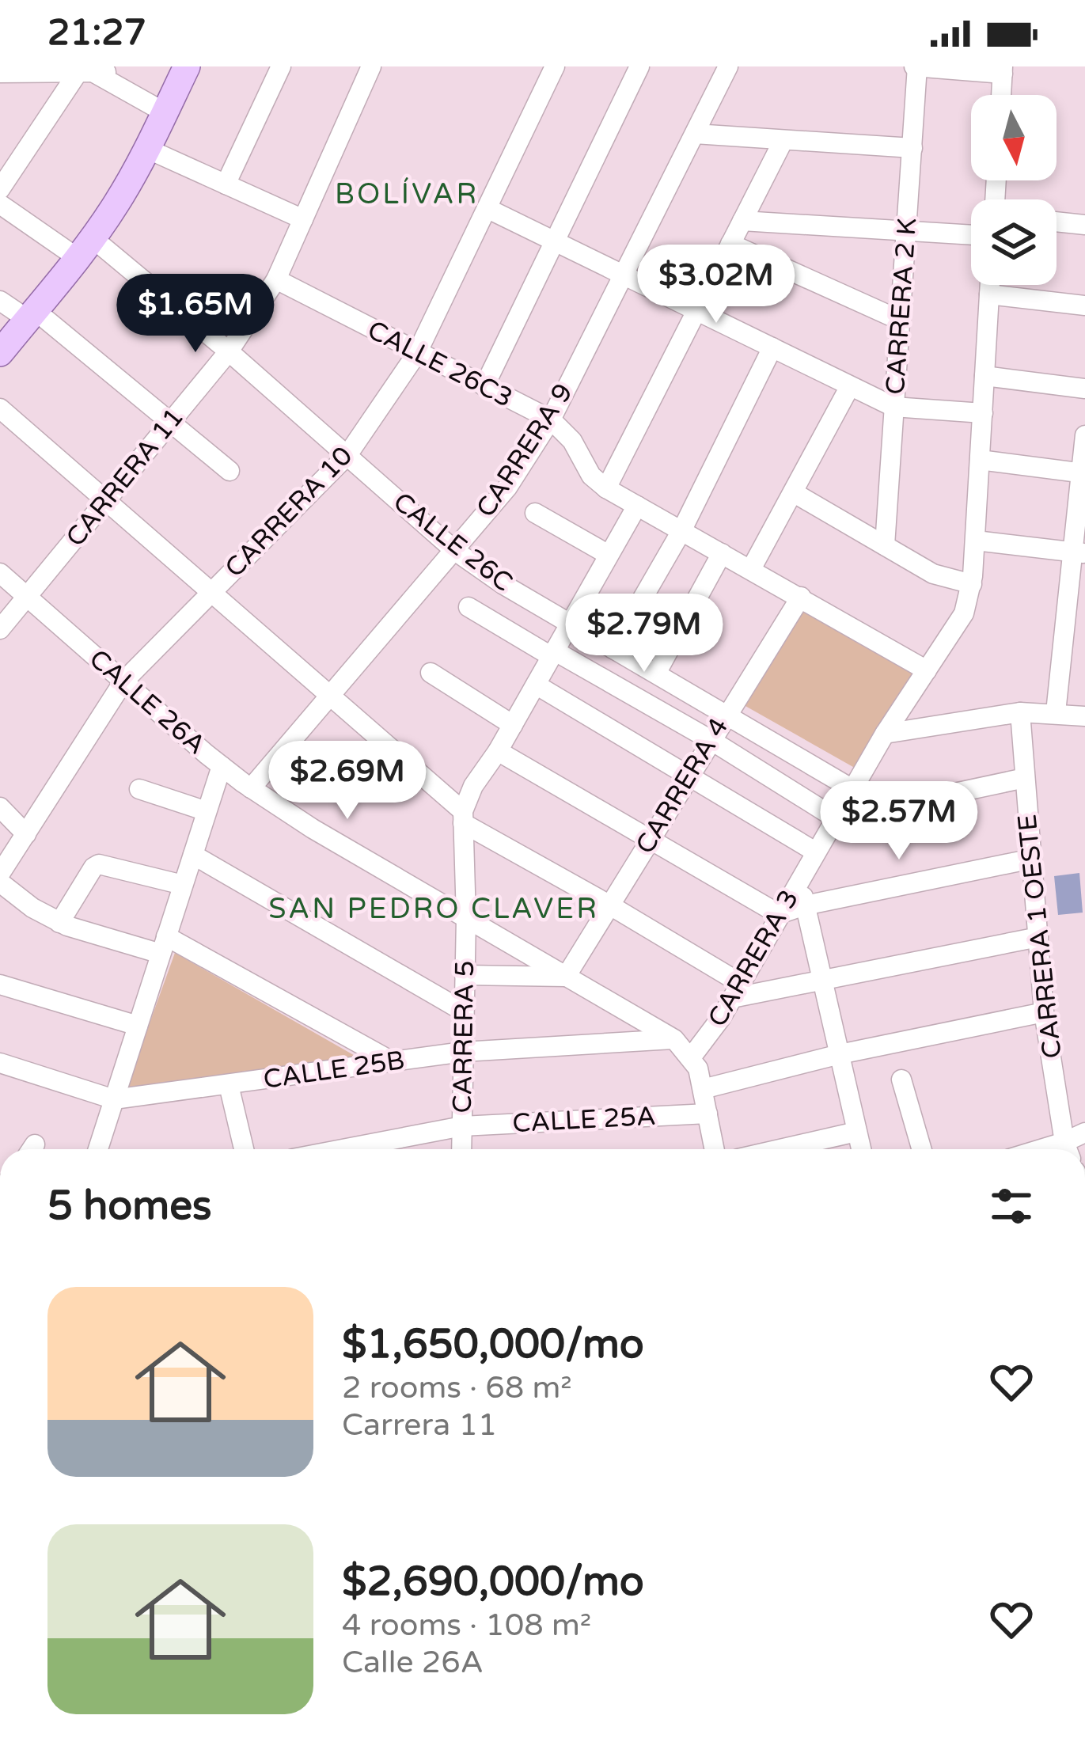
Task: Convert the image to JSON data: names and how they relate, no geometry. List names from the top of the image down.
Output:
{
  "streets": {
    "street": [
      "CARRERA 2 K",
      "CALLE 26C3",
      "CARRERA 9",
      "CARRERA 11",
      "CARRERA 10",
      "CALLE 26C",
      "CALLE 26A",
      "CARRERA 4",
      "CARRERA 1 OESTE",
      "CARRERA 3",
      "CARRERA 5",
      "CALLE 25B",
      "CALLE 25A"
    ]
  },
  "crossings": [
    ["CALLE 26C3", "CARRERA 9"],
    ["CALLE 26C3", "CARRERA 11"],
    ["CALLE 26C3", "CARRERA 10"],
    ["CALLE 26C3", "CARRERA 4"],
    ["CALLE 26C3", "CARRERA 3"],
    ["CALLE 26C3", "CARRERA 5"],
    ["CARRERA 9", "CALLE 26C"],
    ["CARRERA 9", "CALLE 26A"],
    ["CARRERA 11", "CALLE 26C"],
    ["CARRERA 11", "CALLE 26A"],
    ["CARRERA 10", "CALLE 26C"],
    ["CARRERA 10", "CALLE 26A"],
    ["CALLE 26C", "CARRERA 4"],
    ["CALLE 26C", "CARRERA 3"],
    ["CALLE 26C", "CARRERA 5"],
    ["CALLE 26A", "CARRERA 4"],
    ["CALLE 26A", "CARRERA 3"],
    ["CALLE 26A", "CARRERA 5"],
    ["CALLE 26A", "CALLE 25B"],
    ["CARRERA 5", "CALLE 25B"],
    ["CARRERA 5", "CALLE 25A"]
  ],
  "districts": ["BOLÍVAR", "SAN PEDRO CLAVER"],
  "north": "bottom",
  "page": {
    "status": "21:27",
    "price": [
      "$3.02M",
      "$1.65M",
      "$2.79M",
      "$2.69M",
      "$2.57M"
    ],
    "heading": "5 homes",
    "list": [
      {
        "name": "$1,650,000/mo",
        "note": "2 rooms · 68 m² · Carrera 11"
      },
      {
        "name": "$2,690,000/mo",
        "note": "4 rooms · 108 m² · Calle 26A"
      }
    ]
  }
}
